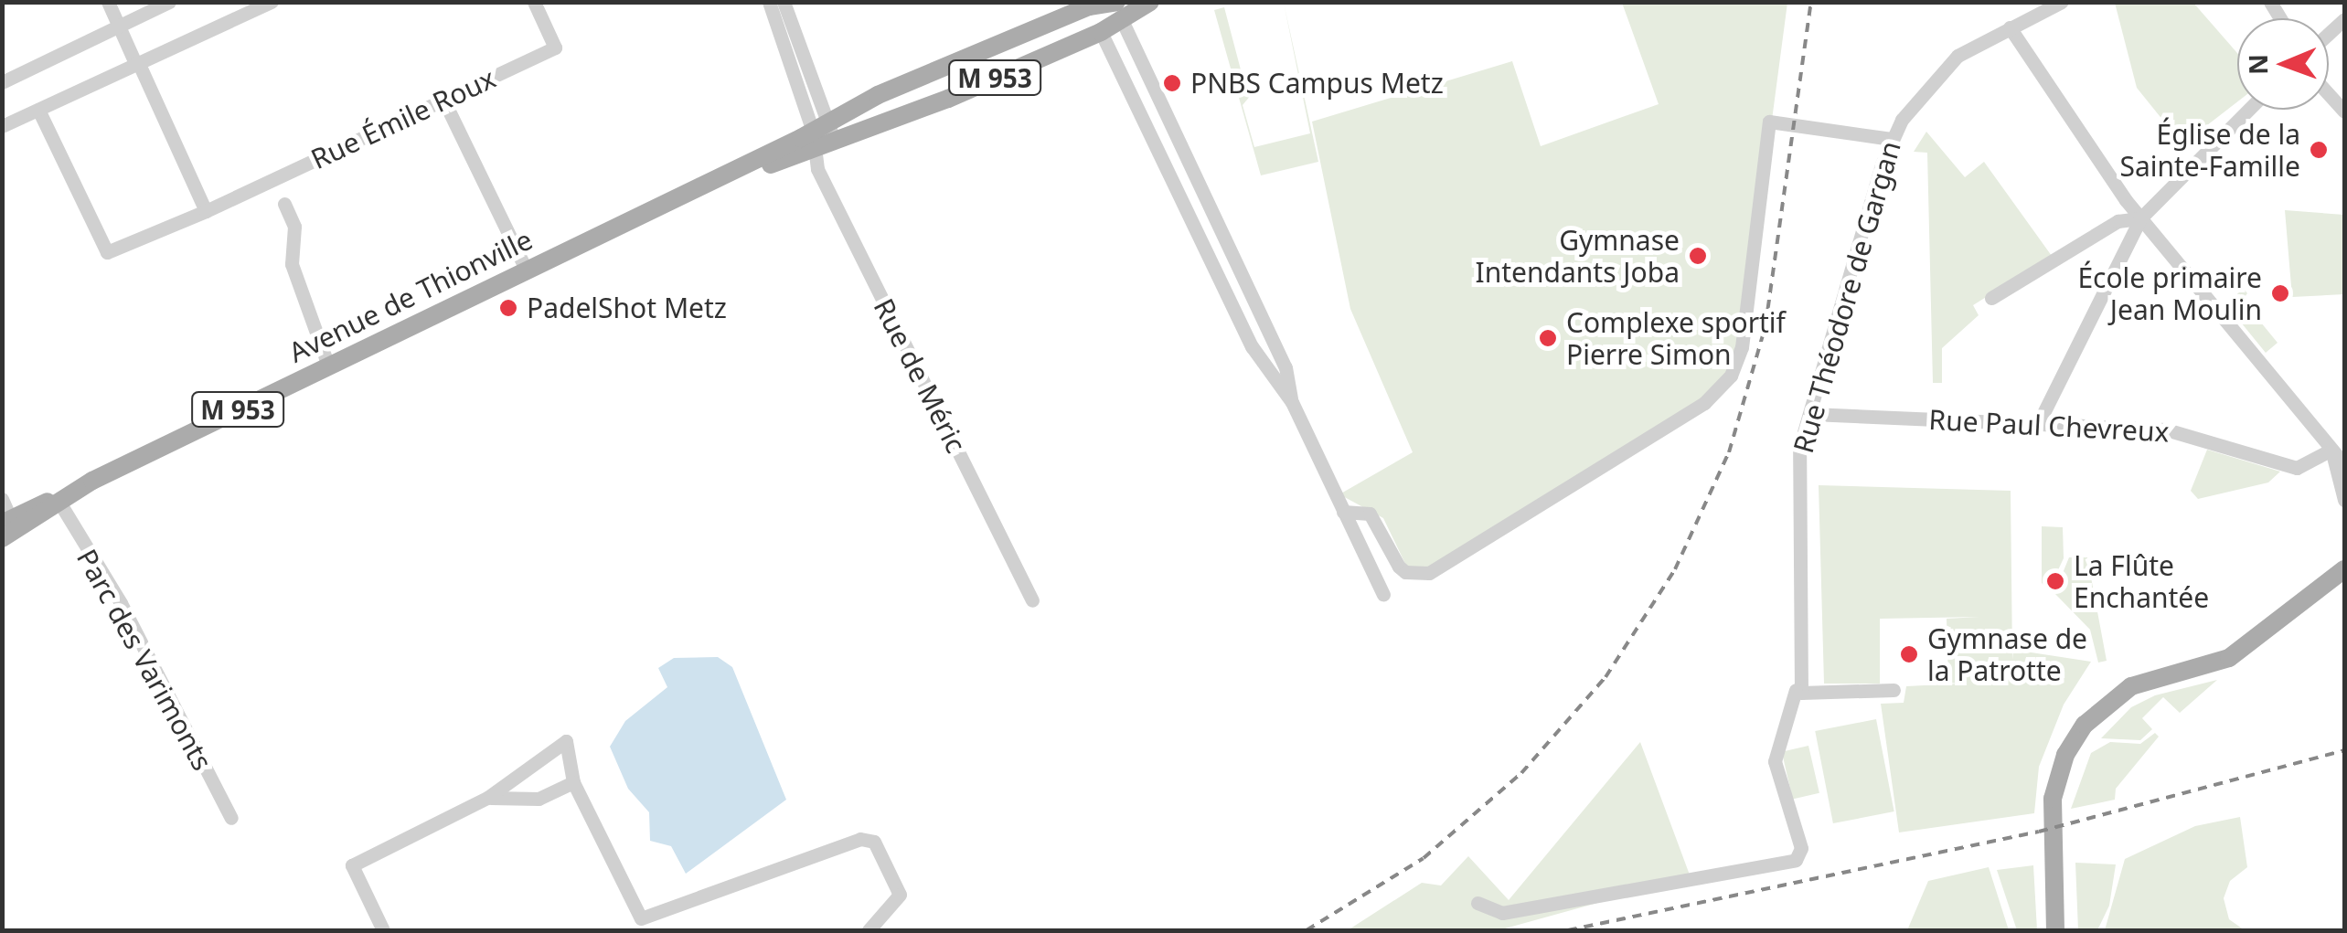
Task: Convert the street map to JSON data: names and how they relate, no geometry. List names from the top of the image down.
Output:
{
  "streets": {
    "main road": ["M 953", "Avenue de Thionville"],
    "street": [
      "Rue Émile Roux",
      "Rue Théodore de Gargan",
      "Rue de Méric",
      "Rue Paul Chevreux",
      "Parc des Varimonts"
    ]
  },
  "crossings": [
    ["Avenue de Thionville", "Rue de Méric"],
    ["Avenue de Thionville", "Parc des Varimonts"],
    ["Rue Théodore de Gargan", "Rue Paul Chevreux"]
  ],
  "places": [
    "PNBS Campus Metz",
    "Église de la Sainte-Famille",
    "Gymnase Intendants Joba",
    "École primaire Jean Moulin",
    "PadelShot Metz",
    "Complexe sportif Pierre Simon",
    "La Flûte Enchantée",
    "Gymnase de la Patrotte"
  ],
  "north": "left"
}
